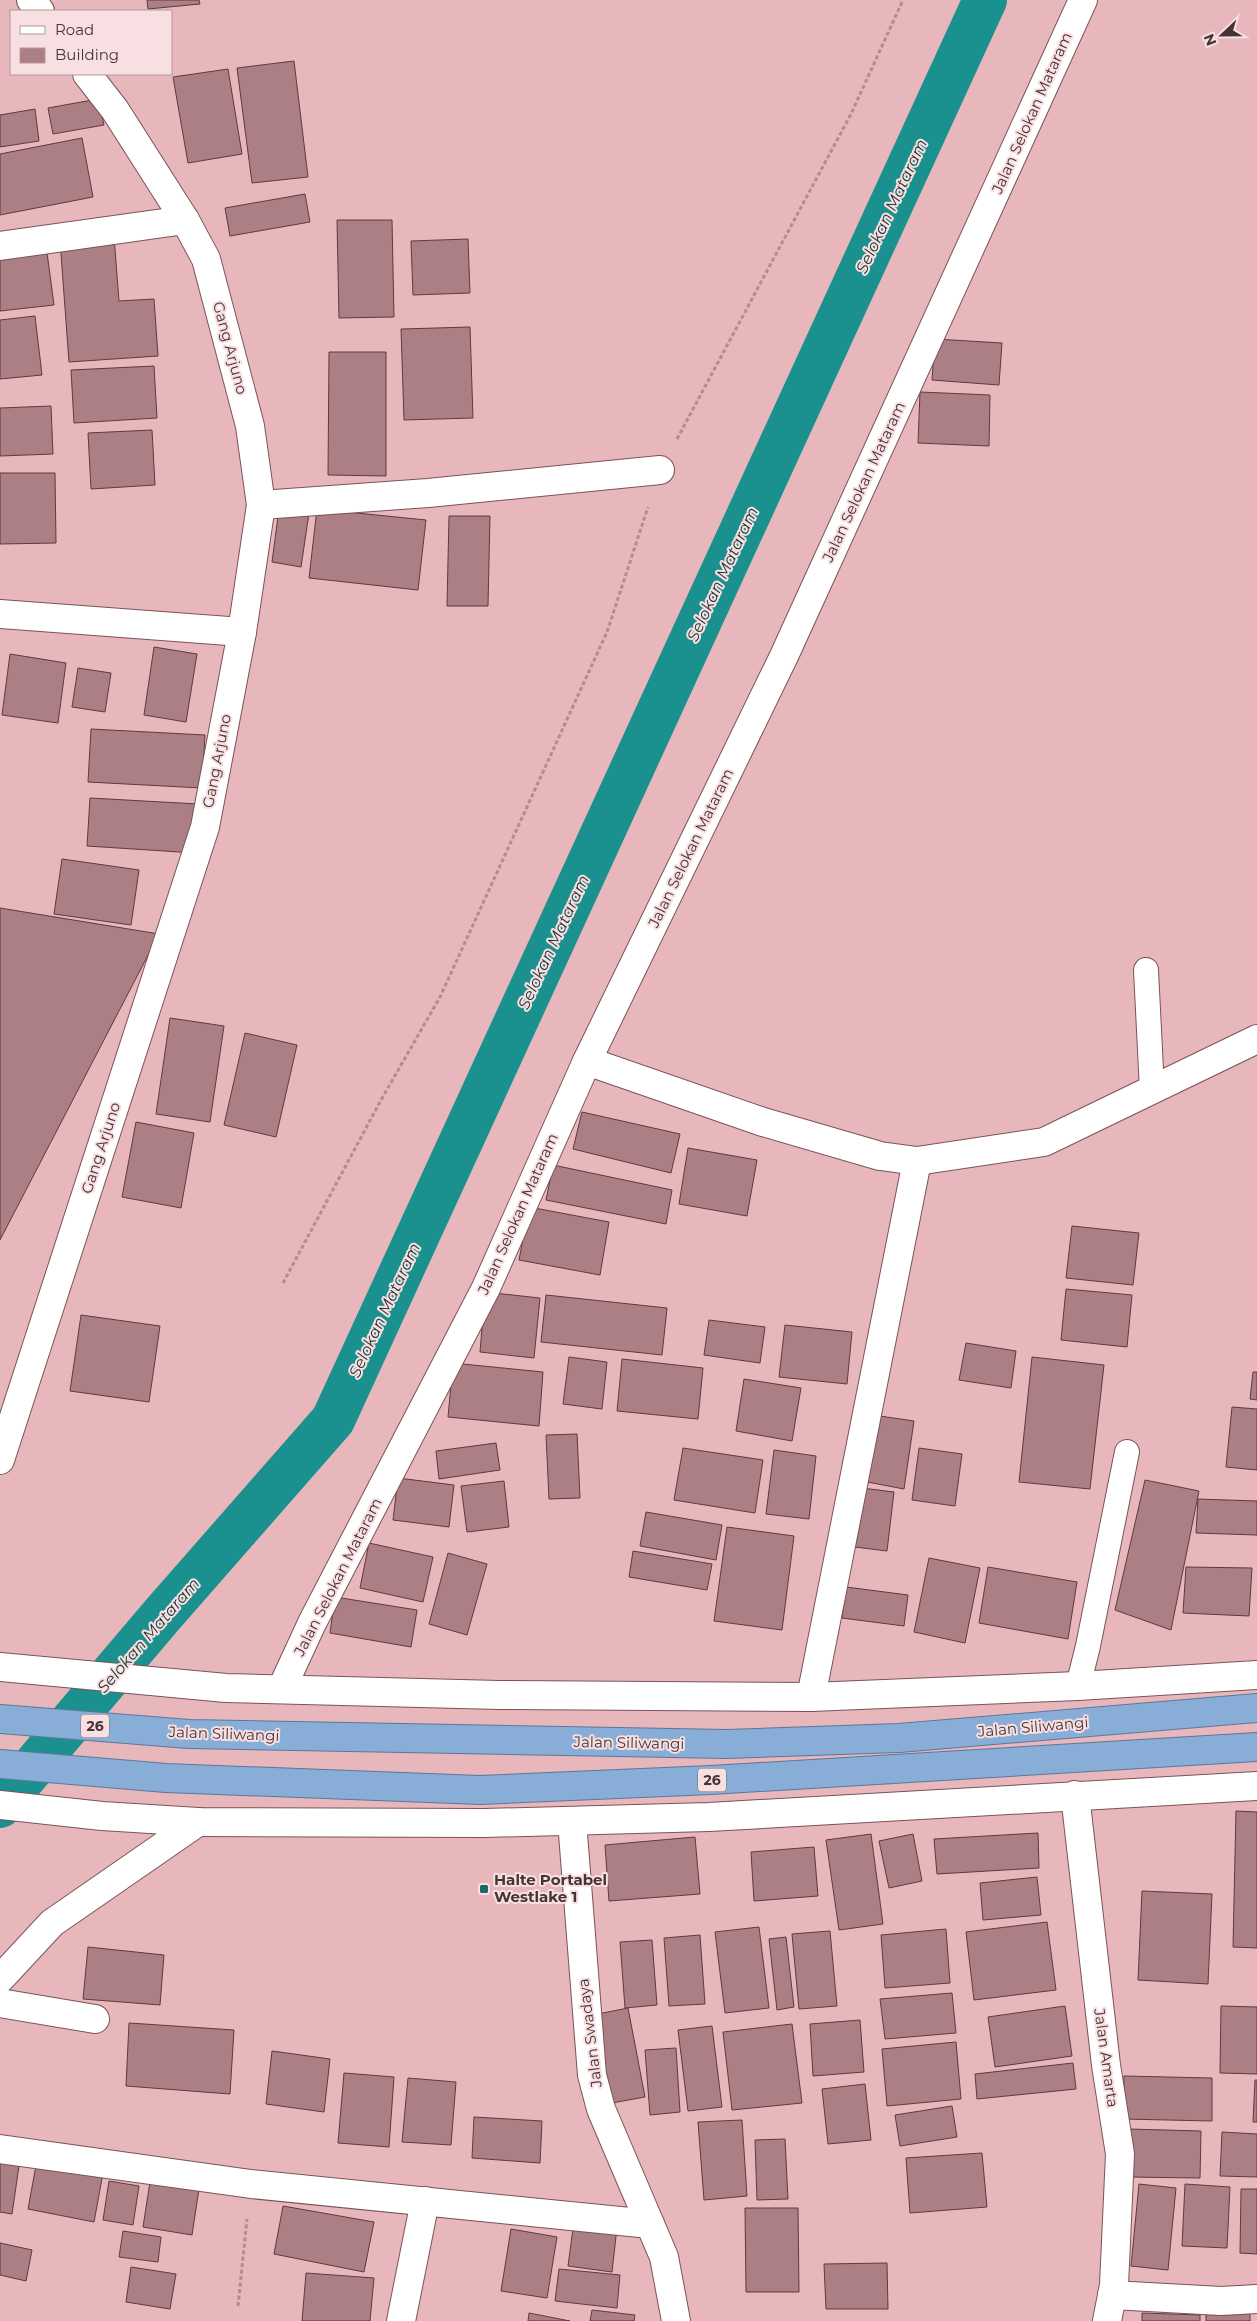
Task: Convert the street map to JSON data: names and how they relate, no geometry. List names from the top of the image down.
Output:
{
  "streets": {
    "highway": ["26", "Jalan Siliwangi"],
    "street": [
      "Jalan Selokan Mataram",
      "Gang Arjuno",
      "Jalan Swadaya",
      "Jalan Amarta"
    ]
  },
  "water": ["Selokan Mataram"],
  "places": {
    "transit": ["Halte Portabel Westlake 1"]
  },
  "legend": ["Road", "Building"],
  "north": "left"
}
